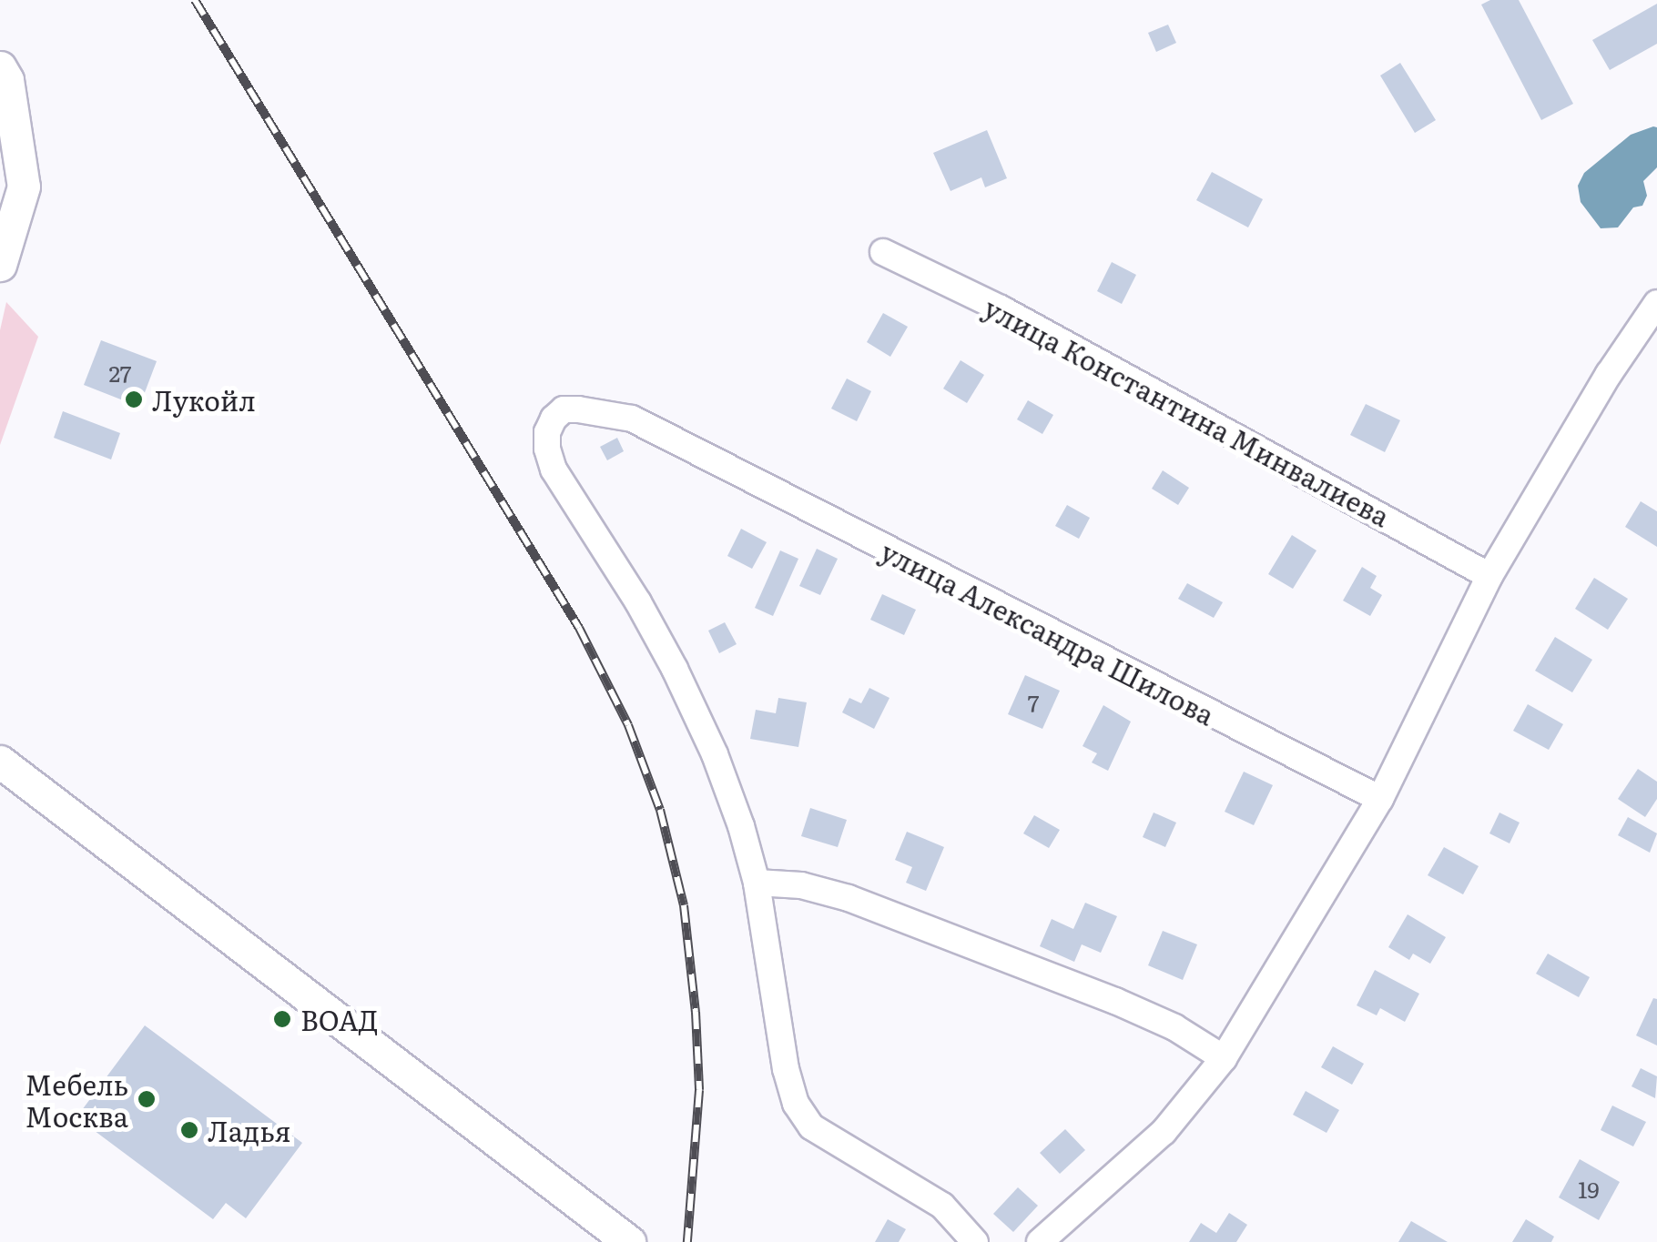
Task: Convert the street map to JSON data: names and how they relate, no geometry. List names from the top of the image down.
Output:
{
  "streets": {
    "street": ["улица Константина Минвалиева", "улица Александра Шилова"]
  },
  "places": [
    "Лукойл",
    "ВОАД",
    "Мебель Москва",
    "Ладья"
  ],
  "house_numbers": ["27", "7", "19"]
}
